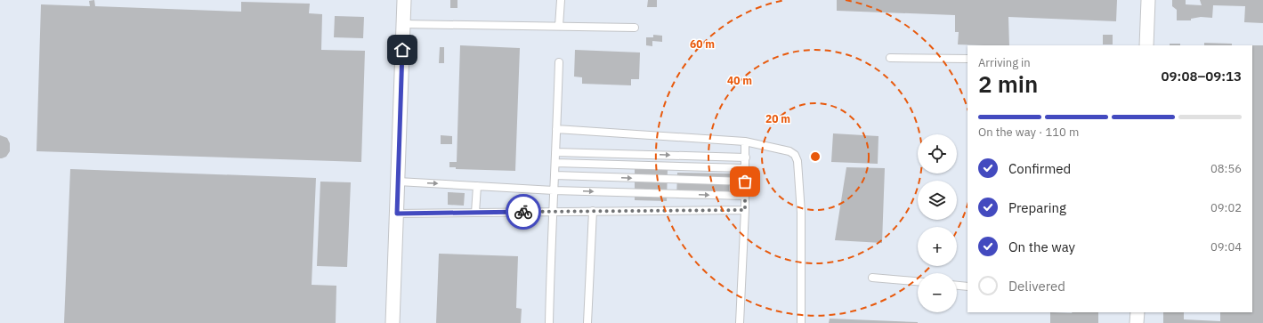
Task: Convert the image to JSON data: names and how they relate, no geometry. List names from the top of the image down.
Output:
{
  "page": {
    "heading": ["2 min", "Arriving in", "09:08–09:13"],
    "bar": "On the way · 110 m",
    "map_buttons": ["+", "−"],
    "list": [
      ["Confirmed", "08:56"],
      ["Preparing", "09:02"],
      ["On the way", "09:04"],
      "Delivered"
    ]
  },
  "rings": ["60 m", "40 m", "20 m"]
}
